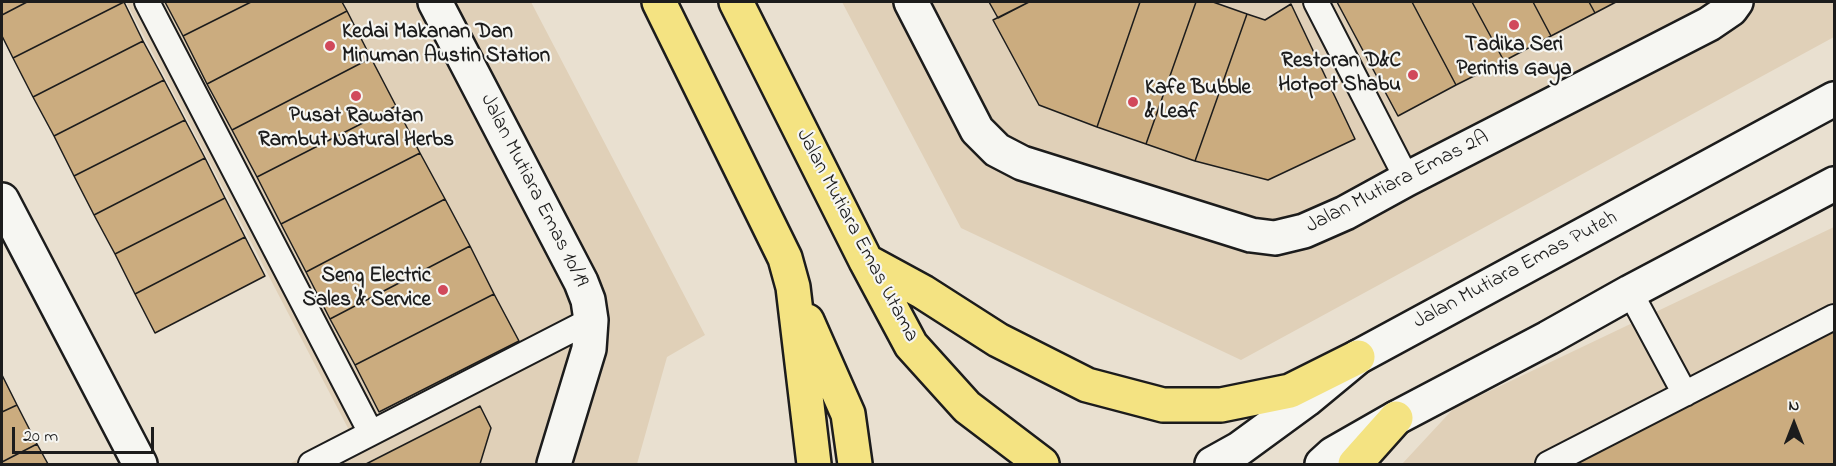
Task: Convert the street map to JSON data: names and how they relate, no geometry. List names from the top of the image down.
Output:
{
  "streets": {
    "main road": ["Jalan Mutiara Emas Utama"],
    "street": ["Jalan Mutiara Emas 2A", "Jalan Mutiara Emas 10/19", "Jalan Mutiara Emas Puteh"]
  },
  "places": [
    "Tadika Seri Perintis Gaya",
    "Kedai Makanan Dan Minuman Austin Station",
    "Restoran D&C Hotpot Shabu",
    "Pusat Rawatan Rambut Natural Herbs",
    "Kafe Bubble & Leaf",
    "Seng Electric Sales & Service"
  ],
  "scale_bar": "20 m",
  "north": "top"
}
